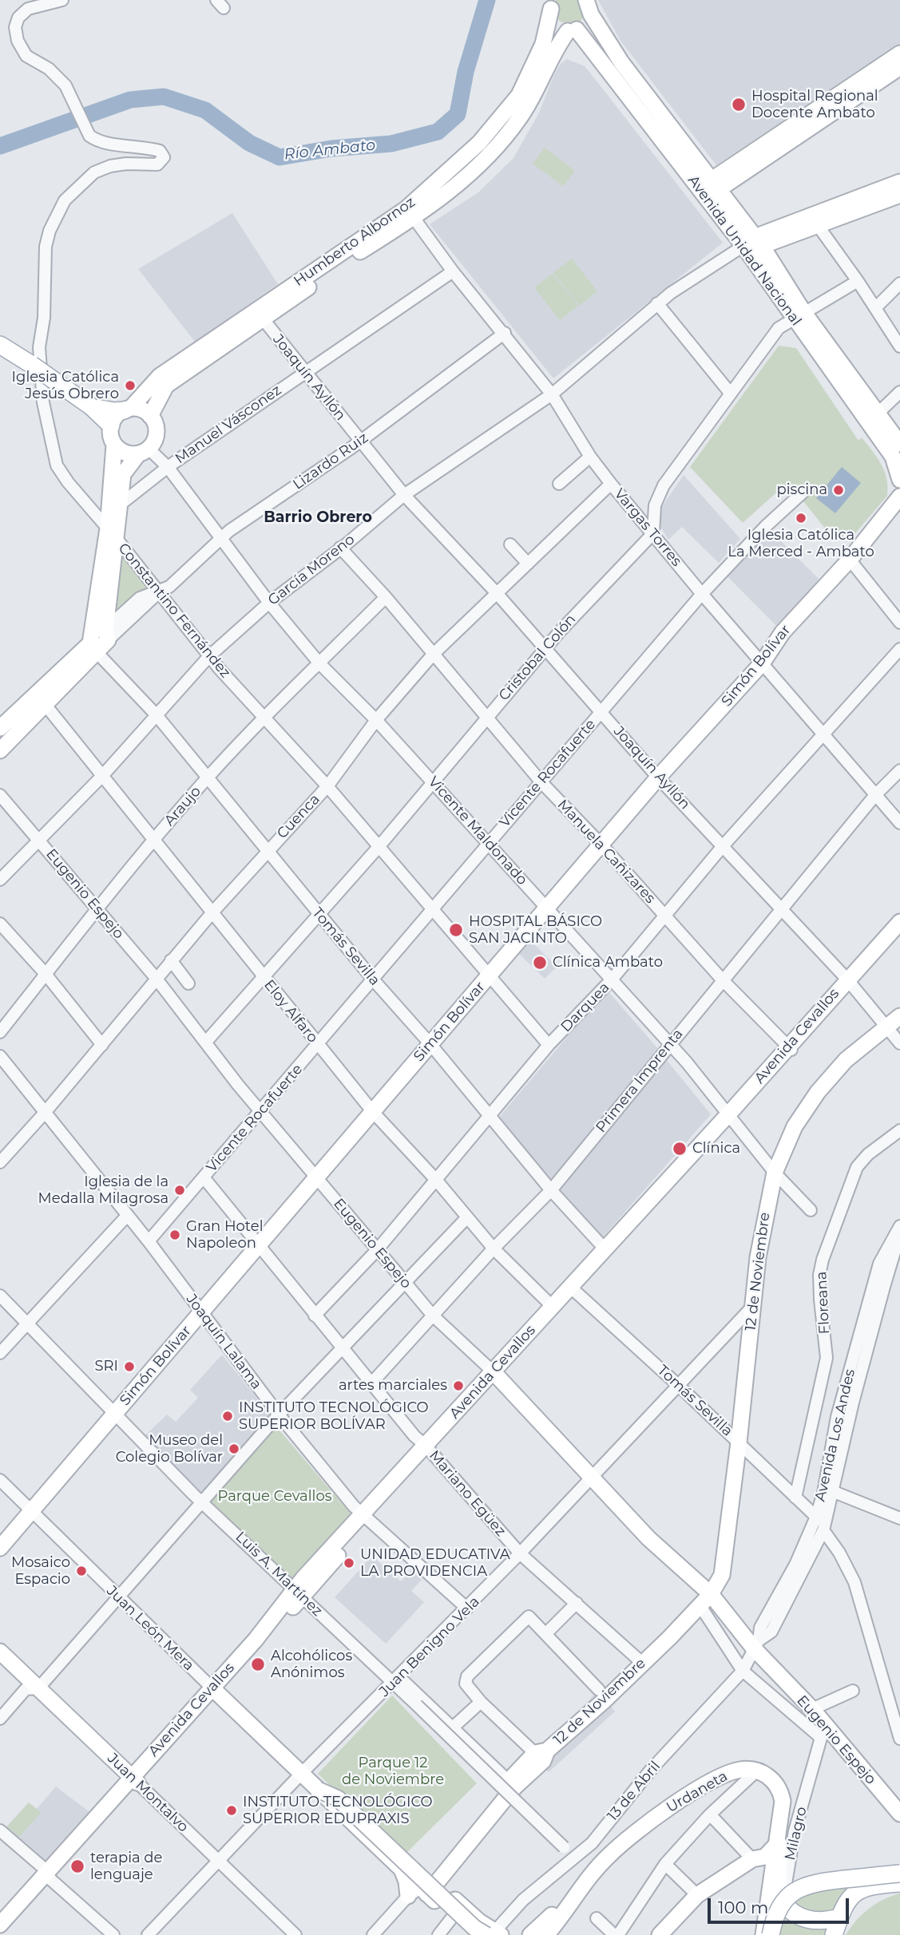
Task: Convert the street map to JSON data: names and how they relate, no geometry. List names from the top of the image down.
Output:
{
  "streets": {
    "street": [
      "Humberto Albornoz",
      "Avenida Unidad Nacional",
      "Joaquín Ayllón",
      "Manuel Vásconez",
      "Lizardo Ruiz",
      "Vargas Torres",
      "García Moreno",
      "Constantino Fernández",
      "Cristobal Colón",
      "Simón Bolívar",
      "Vicente Rocafuerte",
      "Araujo",
      "Cuenca",
      "Vicente Maldonado",
      "Manuela Cañizares",
      "Eugenio Espejo",
      "Tomás Sevilla",
      "Darquea",
      "Eloy Alfaro",
      "Avenida Cevallos",
      "Primera Imprenta",
      "12 de Noviembre",
      "Floreana",
      "Joaquín Lalama",
      "Avenida Los Andes",
      "Mariano Egüez",
      "Luis A. Martínez",
      "Juan León Mera",
      "Juan Benigno Vela",
      "13 de Abril",
      "Urdaneta",
      "Juan Montalvo",
      "Milagro"
    ]
  },
  "crossings": [
    ["Humberto Albornoz", "Avenida Unidad Nacional"],
    ["Humberto Albornoz", "Joaquín Ayllón"],
    ["Humberto Albornoz", "Vargas Torres"],
    ["Humberto Albornoz", "Vicente Maldonado"],
    ["Avenida Unidad Nacional", "García Moreno"],
    ["Joaquín Ayllón", "Manuel Vásconez"],
    ["Joaquín Ayllón", "Lizardo Ruiz"],
    ["Joaquín Ayllón", "García Moreno"],
    ["Joaquín Ayllón", "Cristobal Colón"],
    ["Joaquín Ayllón", "Simón Bolívar"],
    ["Joaquín Ayllón", "Vicente Rocafuerte"],
    ["Joaquín Ayllón", "Cuenca"],
    ["Joaquín Ayllón", "Darquea"],
    ["Joaquín Ayllón", "Avenida Cevallos"],
    ["Joaquín Ayllón", "Primera Imprenta"],
    ["Joaquín Ayllón", "12 de Noviembre"],
    ["Manuel Vásconez", "Vargas Torres"],
    ["Manuel Vásconez", "Vicente Maldonado"],
    ["Lizardo Ruiz", "Vargas Torres"],
    ["Lizardo Ruiz", "Constantino Fernández"],
    ["Lizardo Ruiz", "Vicente Maldonado"],
    ["Lizardo Ruiz", "Tomás Sevilla"],
    ["Lizardo Ruiz", "Eloy Alfaro"],
    ["Vargas Torres", "García Moreno"],
    ["Vargas Torres", "Cristobal Colón"],
    ["Vargas Torres", "Simón Bolívar"],
    ["Vargas Torres", "Vicente Rocafuerte"],
    ["Vargas Torres", "Cuenca"],
    ["Vargas Torres", "Darquea"],
    ["Vargas Torres", "Primera Imprenta"],
    ["García Moreno", "Constantino Fernández"],
    ["García Moreno", "Vicente Maldonado"],
    ["García Moreno", "Manuela Cañizares"],
    ["García Moreno", "Eugenio Espejo"],
    ["García Moreno", "Tomás Sevilla"],
    ["García Moreno", "Eloy Alfaro"],
    ["Constantino Fernández", "Cristobal Colón"],
    ["Constantino Fernández", "Simón Bolívar"],
    ["Constantino Fernández", "Vicente Rocafuerte"],
    ["Constantino Fernández", "Araujo"],
    ["Constantino Fernández", "Cuenca"],
    ["Constantino Fernández", "Darquea"],
    ["Cristobal Colón", "Vicente Maldonado"],
    ["Cristobal Colón", "Manuela Cañizares"],
    ["Cristobal Colón", "Eugenio Espejo"],
    ["Cristobal Colón", "Tomás Sevilla"],
    ["Cristobal Colón", "Eloy Alfaro"],
    ["Simón Bolívar", "Vicente Maldonado"],
    ["Simón Bolívar", "Manuela Cañizares"],
    ["Simón Bolívar", "Eugenio Espejo"],
    ["Simón Bolívar", "Tomás Sevilla"],
    ["Simón Bolívar", "Eloy Alfaro"],
    ["Simón Bolívar", "Joaquín Lalama"],
    ["Simón Bolívar", "Mariano Egüez"],
    ["Simón Bolívar", "Luis A. Martínez"],
    ["Simón Bolívar", "Juan León Mera"],
    ["Vicente Rocafuerte", "Vicente Maldonado"],
    ["Vicente Rocafuerte", "Manuela Cañizares"],
    ["Vicente Rocafuerte", "Eugenio Espejo"],
    ["Vicente Rocafuerte", "Tomás Sevilla"],
    ["Vicente Rocafuerte", "Eloy Alfaro"],
    ["Vicente Rocafuerte", "Joaquín Lalama"],
    ["Vicente Rocafuerte", "Mariano Egüez"],
    ["Araujo", "Vicente Maldonado"],
    ["Araujo", "Manuela Cañizares"],
    ["Araujo", "Eugenio Espejo"],
    ["Araujo", "Tomás Sevilla"],
    ["Araujo", "Eloy Alfaro"],
    ["Cuenca", "Vicente Maldonado"],
    ["Cuenca", "Manuela Cañizares"],
    ["Cuenca", "Eugenio Espejo"],
    ["Cuenca", "Tomás Sevilla"],
    ["Cuenca", "Eloy Alfaro"],
    ["Cuenca", "Joaquín Lalama"],
    ["Vicente Maldonado", "Darquea"],
    ["Vicente Maldonado", "Avenida Cevallos"],
    ["Vicente Maldonado", "Primera Imprenta"],
    ["Vicente Maldonado", "12 de Noviembre"],
    ["Manuela Cañizares", "Darquea"],
    ["Manuela Cañizares", "Avenida Cevallos"],
    ["Manuela Cañizares", "Primera Imprenta"],
    ["Eugenio Espejo", "Darquea"],
    ["Eugenio Espejo", "Avenida Cevallos"],
    ["Eugenio Espejo", "Primera Imprenta"],
    ["Eugenio Espejo", "12 de Noviembre"],
    ["Eugenio Espejo", "Avenida Los Andes"],
    ["Eugenio Espejo", "Juan Benigno Vela"],
    ["Eugenio Espejo", "13 de Abril"],
    ["Tomás Sevilla", "Darquea"],
    ["Tomás Sevilla", "Avenida Cevallos"],
    ["Tomás Sevilla", "Primera Imprenta"],
    ["Tomás Sevilla", "12 de Noviembre"],
    ["Tomás Sevilla", "Floreana"],
    ["Tomás Sevilla", "Avenida Los Andes"],
    ["Tomás Sevilla", "Juan Benigno Vela"],
    ["Darquea", "Eloy Alfaro"],
    ["Darquea", "Mariano Egüez"],
    ["Eloy Alfaro", "Avenida Cevallos"],
    ["Eloy Alfaro", "Primera Imprenta"],
    ["Avenida Cevallos", "Joaquín Lalama"],
    ["Avenida Cevallos", "Mariano Egüez"],
    ["Avenida Cevallos", "Luis A. Martínez"],
    ["Avenida Cevallos", "Juan León Mera"],
    ["Avenida Cevallos", "Juan Montalvo"],
    ["Primera Imprenta", "Mariano Egüez"],
    ["12 de Noviembre", "Mariano Egüez"],
    ["12 de Noviembre", "Luis A. Martínez"],
    ["12 de Noviembre", "Juan León Mera"],
    ["12 de Noviembre", "Juan Benigno Vela"],
    ["Joaquín Lalama", "Juan Benigno Vela"],
    ["Avenida Los Andes", "13 de Abril"],
    ["Mariano Egüez", "Juan Benigno Vela"],
    ["Luis A. Martínez", "Juan Benigno Vela"],
    ["Luis A. Martínez", "13 de Abril"],
    ["Juan León Mera", "Juan Benigno Vela"],
    ["Juan León Mera", "13 de Abril"],
    ["Juan Benigno Vela", "Juan Montalvo"]
  ],
  "districts": ["Barrio Obrero"],
  "water": ["Río Ambato"],
  "parks": ["Parque Cevallos", "Parque 12 de Noviembre"],
  "places": [
    "Hospital Regional Docente Ambato",
    "Iglesia Católica Jesús Obrero",
    "piscina",
    "Iglesia Católica La Merced - Ambato",
    "HOSPITAL BÁSICO SAN JACINTO",
    "Clínica Ambato",
    "Clínica",
    "Iglesia de la Medalla Milagrosa",
    "Gran Hotel Napoleon",
    "SRI",
    "artes marciales",
    "INSTITUTO TECNOLÓGICO SUPERIOR BOLÍVAR",
    "Museo del Colegio Bolívar",
    "UNIDAD EDUCATIVA LA PROVIDENCIA",
    "Mosaico Espacio",
    "Alcohólicos Anónimos",
    "INSTITUTO TECNOLÓGICO SUPERIOR EDUPRAXIS",
    "terapia de lenguaje"
  ],
  "scale_bar": "100 m"
}
